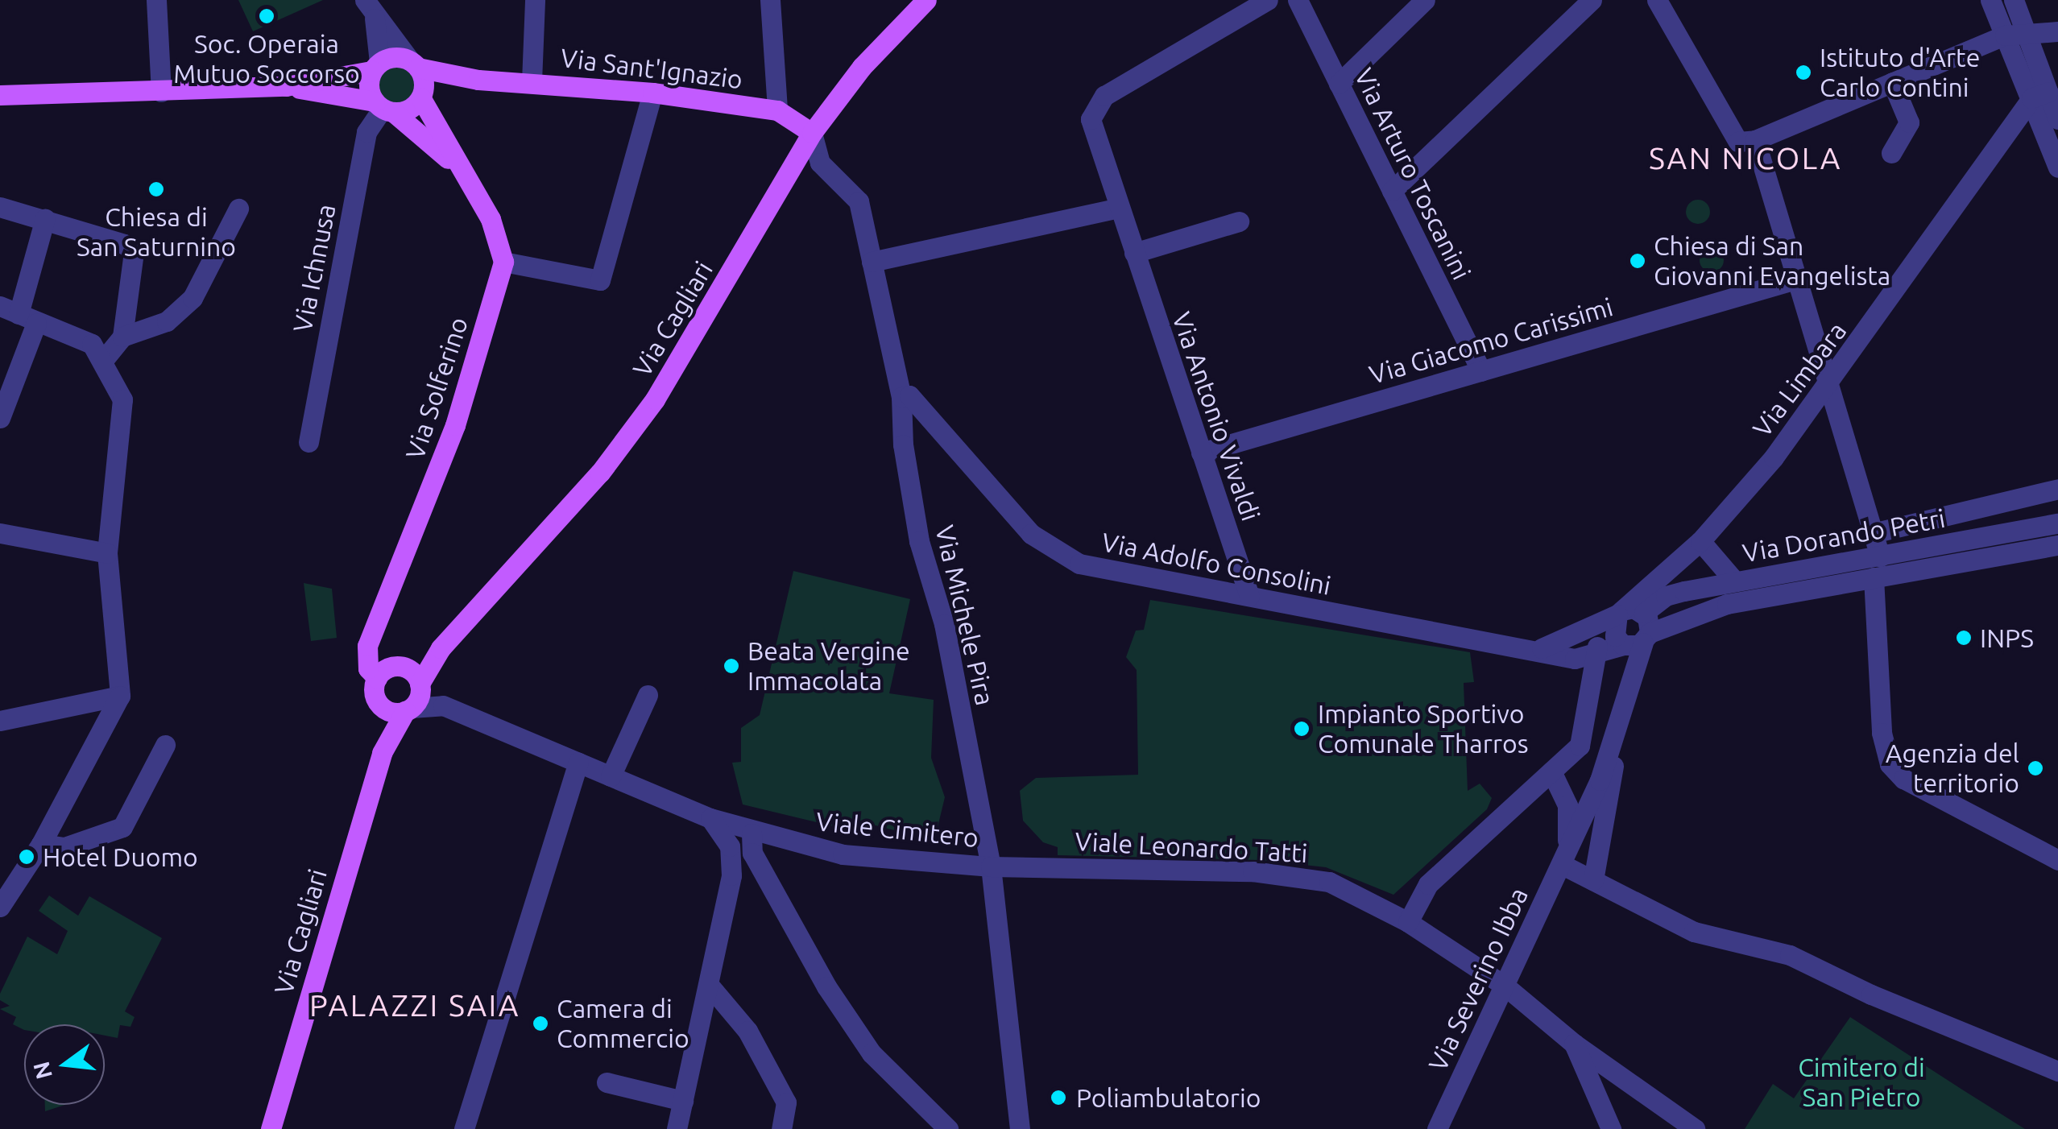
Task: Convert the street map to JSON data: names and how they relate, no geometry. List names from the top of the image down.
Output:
{
  "streets": {
    "main road": ["Via Sant'Ignazio", "Via Cagliari", "Via Solferino"],
    "street": [
      "Via Arturo Toscanini",
      "Via Ichnusa",
      "Via Giacomo Carissimi",
      "Via Limbara",
      "Via Antonio Vivaldi",
      "Via Dorando Petri",
      "Via Adolfo Consolini",
      "Via Michele Pira",
      "Viale Cimitero",
      "Viale Leonardo Tatti",
      "Via Severino Ibba"
    ]
  },
  "crossings": [
    ["Via Sant'Ignazio", "Via Ichnusa"],
    ["Via Sant'Ignazio", "Via Cagliari"],
    ["Via Sant'Ignazio", "Via Michele Pira"],
    ["Via Arturo Toscanini", "Via Giacomo Carissimi"],
    ["Via Cagliari", "Via Solferino"],
    ["Via Cagliari", "Via Michele Pira"],
    ["Via Giacomo Carissimi", "Via Antonio Vivaldi"],
    ["Via Limbara", "Via Dorando Petri"],
    ["Via Limbara", "Via Severino Ibba"],
    ["Via Antonio Vivaldi", "Via Adolfo Consolini"],
    ["Via Dorando Petri", "Via Severino Ibba"],
    ["Via Adolfo Consolini", "Via Michele Pira"],
    ["Via Michele Pira", "Viale Cimitero"],
    ["Via Michele Pira", "Viale Leonardo Tatti"],
    ["Viale Cimitero", "Viale Leonardo Tatti"],
    ["Viale Leonardo Tatti", "Via Severino Ibba"]
  ],
  "districts": ["SAN NICOLA", "PALAZZI SAIA"],
  "parks": ["Cimitero di San Pietro"],
  "places": [
    "Soc. Operaia Mutuo Soccorso",
    "Istituto d'Arte Carlo Contini",
    "Chiesa di San Saturnino",
    "Chiesa di San Giovanni Evangelista",
    "INPS",
    "Beata Vergine Immacolata",
    "Impianto Sportivo Comunale Tharros",
    "Agenzia del territorio",
    "Hotel Duomo",
    "Camera di Commercio",
    "Poliambulatorio"
  ],
  "north": "left"
}
